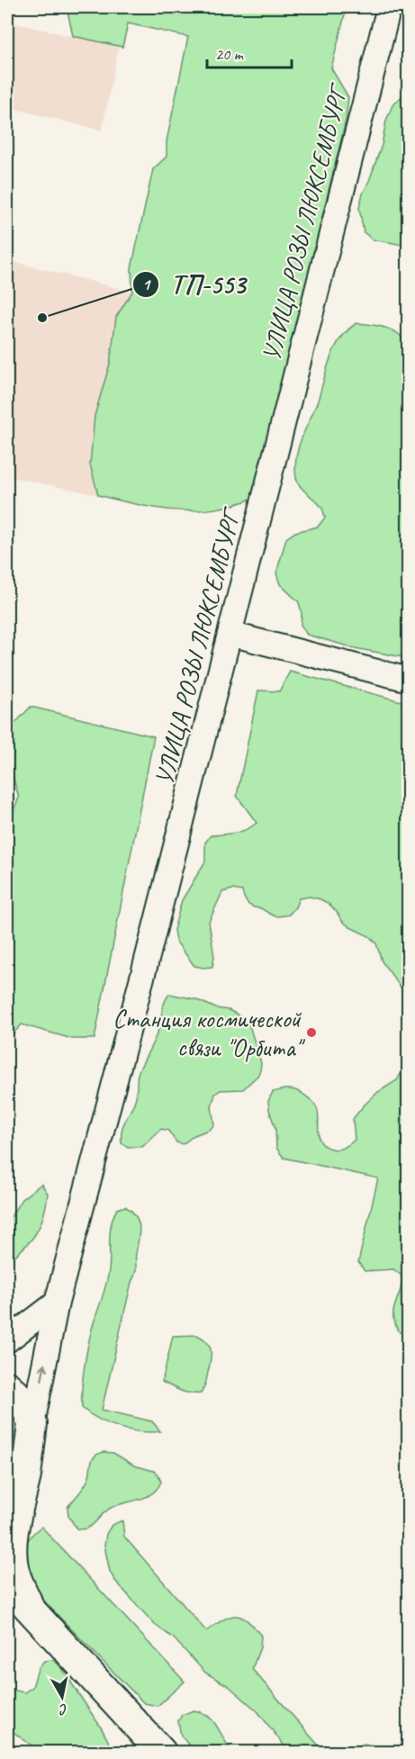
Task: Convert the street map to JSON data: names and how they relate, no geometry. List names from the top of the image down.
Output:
{
  "streets": {
    "street": ["УЛИЦА РОЗЫ ЛЮКСЕМБУРГ"]
  },
  "places": ["ТП-553", "Станция космической связи \"Орбита\""],
  "scale_bar": "20 m",
  "north": "bottom"
}
